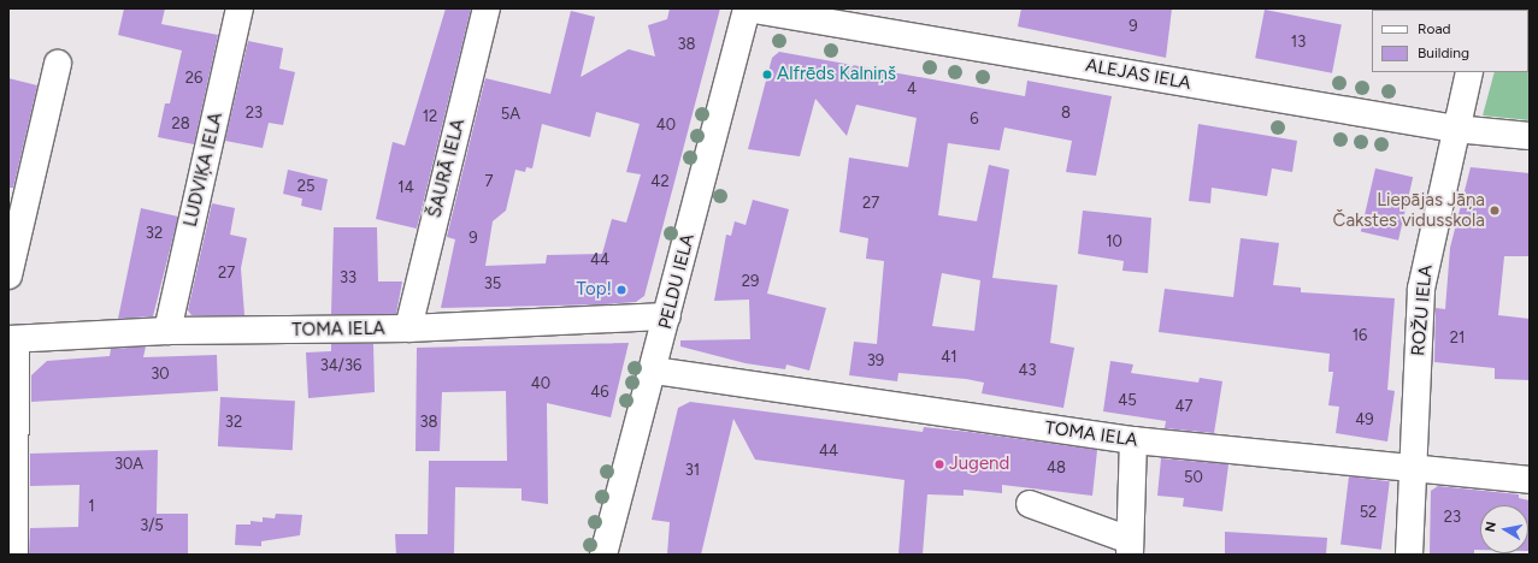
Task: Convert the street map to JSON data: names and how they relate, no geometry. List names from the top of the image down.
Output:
{
  "streets": {
    "street": [
      "ALEJAS IELA",
      "ŠAURĀ IELA",
      "LUDVIĶA IELA",
      "PELDU IELA",
      "ROŽU IELA",
      "TOMA IELA"
    ]
  },
  "crossings": [
    ["ALEJAS IELA", "PELDU IELA"],
    ["ALEJAS IELA", "ROŽU IELA"],
    ["ŠAURĀ IELA", "TOMA IELA"],
    ["LUDVIĶA IELA", "TOMA IELA"],
    ["PELDU IELA", "TOMA IELA"],
    ["ROŽU IELA", "TOMA IELA"]
  ],
  "places": [
    "Alfrēds Kalniņš",
    "Liepājas Jāņa Čakstes vidusskola",
    "Top!",
    "Jugend"
  ],
  "house_numbers": [
    "9",
    "13",
    "38",
    "26",
    "4",
    "23",
    "8",
    "5A",
    "12",
    "6",
    "28",
    "40",
    "7",
    "42",
    "25",
    "14",
    "27",
    "32",
    "9",
    "10",
    "44",
    "27",
    "33",
    "29",
    "35",
    "16",
    "21",
    "41",
    "39",
    "34/36",
    "43",
    "30",
    "40",
    "46",
    "45",
    "47",
    "49",
    "32",
    "38",
    "44",
    "30A",
    "48",
    "31",
    "50",
    "1",
    "52",
    "23",
    "3/5"
  ],
  "legend": ["Road", "Building"],
  "north": "left"
}
